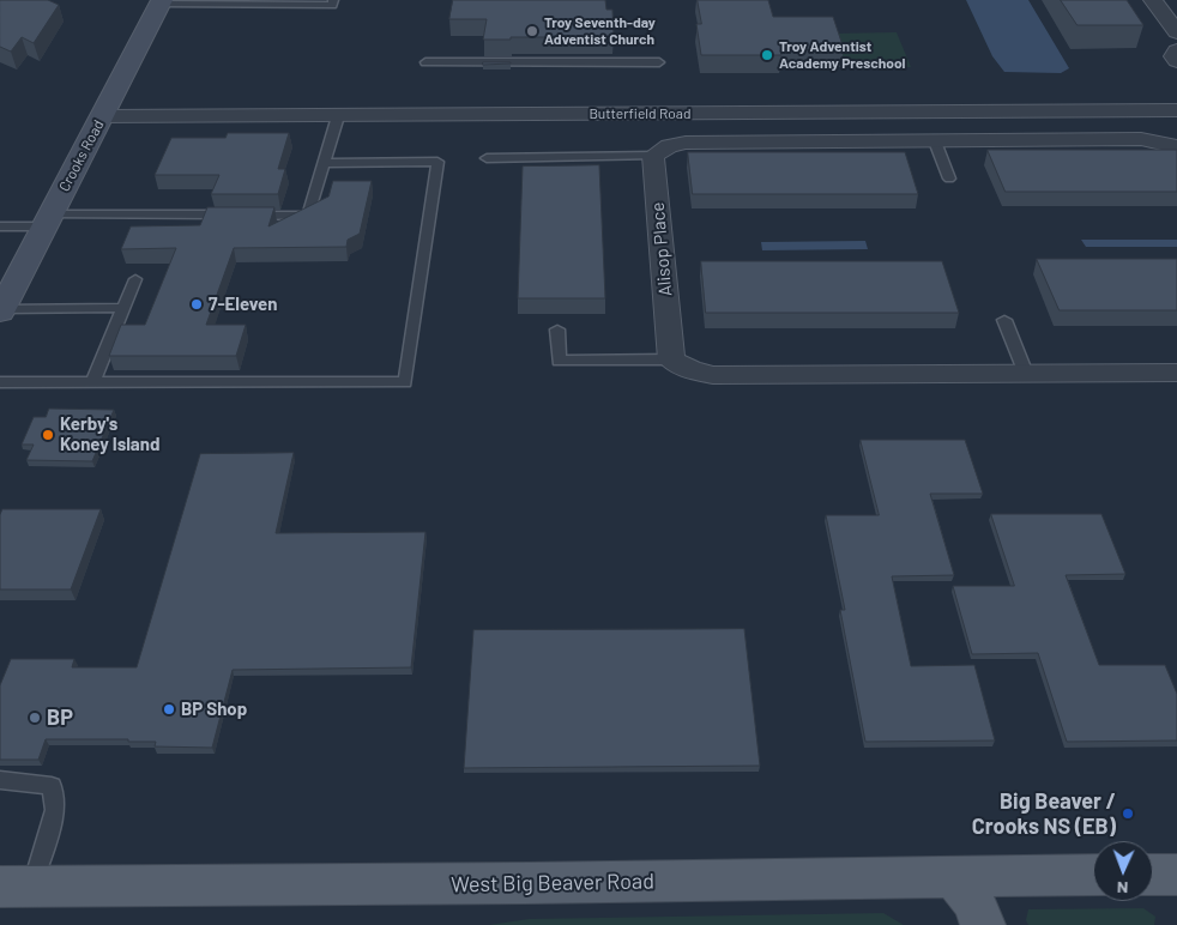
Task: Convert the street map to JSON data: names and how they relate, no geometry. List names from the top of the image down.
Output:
{
  "streets": {
    "main road": ["Crooks Road", "West Big Beaver Road"],
    "street": ["Butterfield Road", "Alisop Place"]
  },
  "crossings": [
    ["Butterfield Road", "Crooks Road"]
  ],
  "places": [
    "Troy Seventh-day Adventist Church",
    "Troy Adventist Academy Preschool",
    "7-Eleven",
    "Kerby's Koney Island",
    "BP Shop",
    "BP",
    "Big Beaver / Crooks NS (EB)"
  ],
  "north": "bottom"
}
